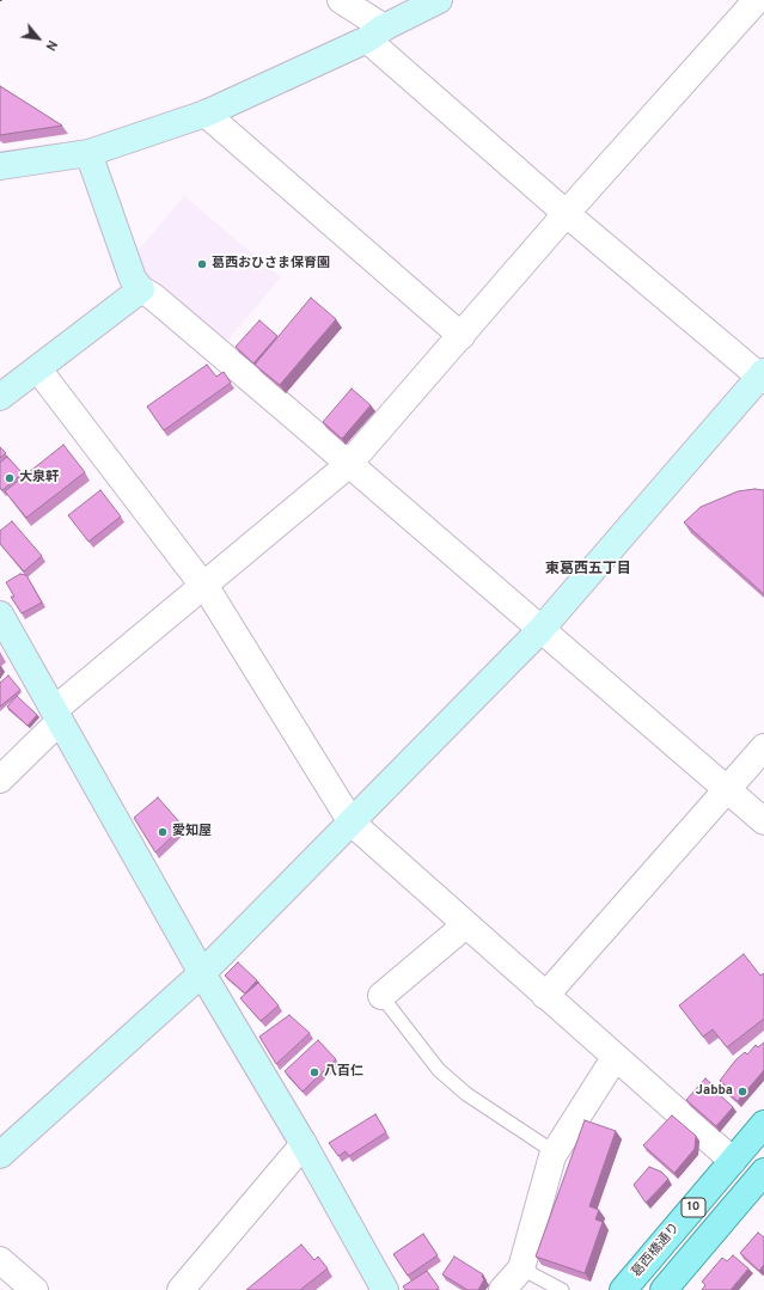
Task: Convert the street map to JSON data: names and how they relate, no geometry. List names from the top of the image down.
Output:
{
  "streets": {
    "main road": ["10", "葛西橋通り"]
  },
  "districts": ["東葛西五丁目"],
  "places": [
    "葛西おひさま保育園",
    "大泉軒",
    "愛知屋",
    "八百仁",
    "Jabba"
  ],
  "north": "bottom right"
}
